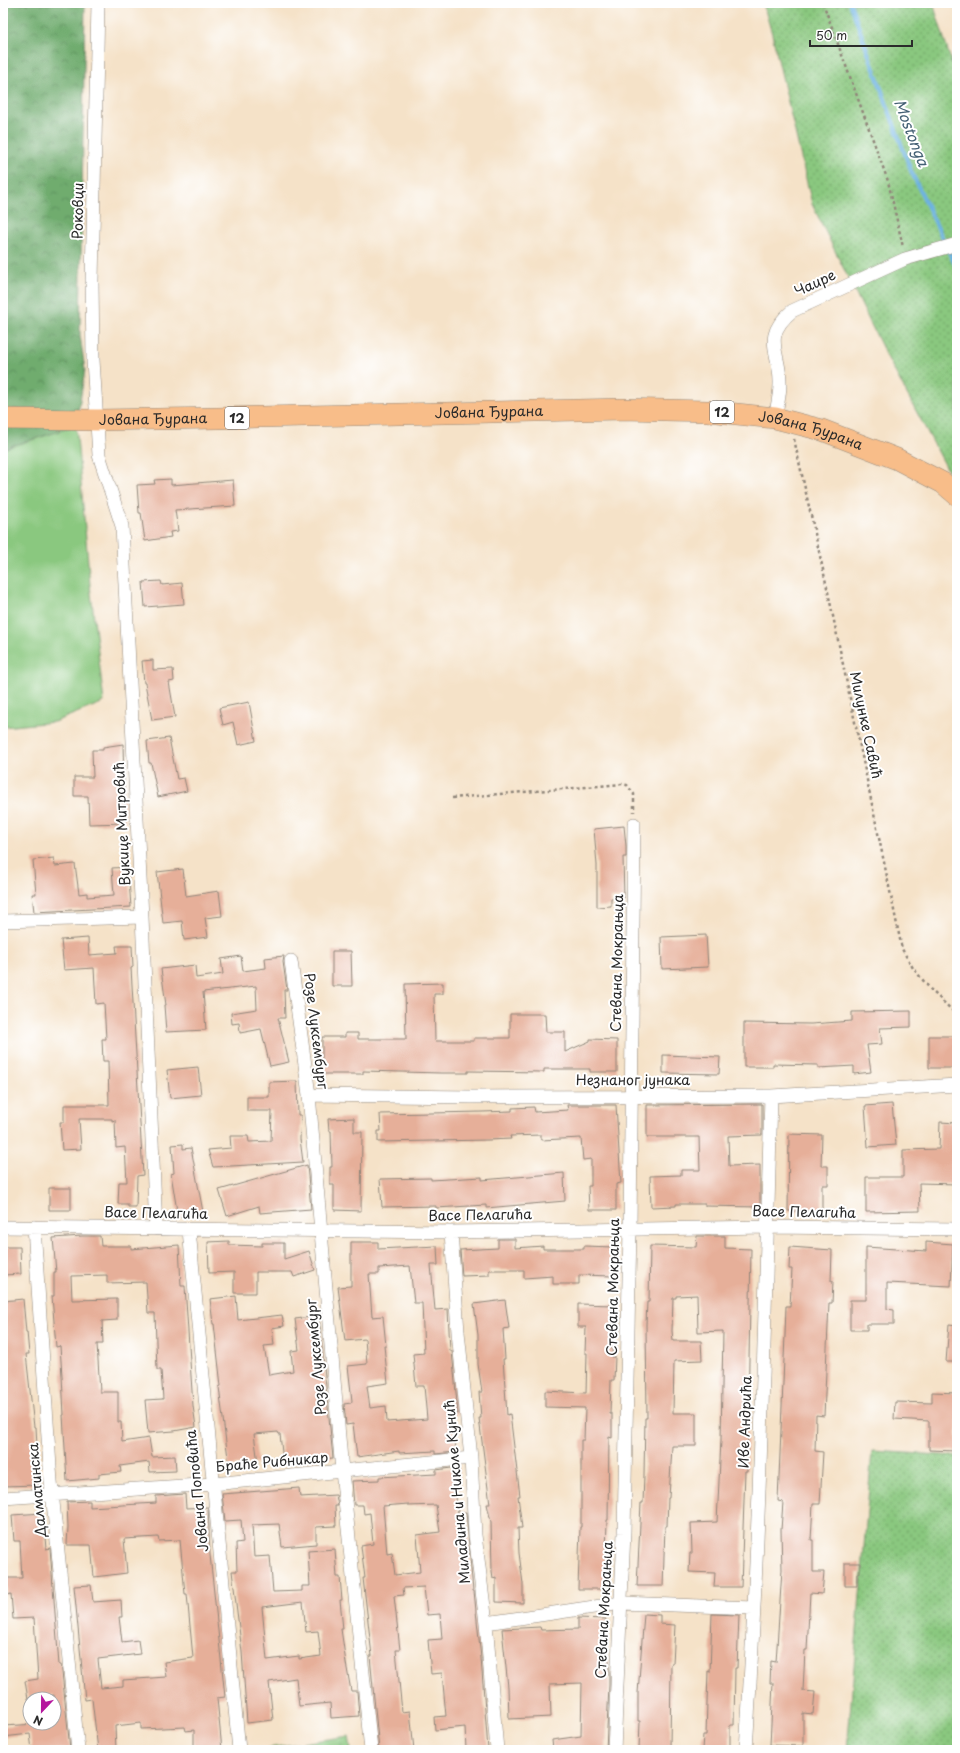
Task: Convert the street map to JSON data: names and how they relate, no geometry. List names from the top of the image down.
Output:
{
  "streets": {
    "main road": ["Јована Ђурана", "12"],
    "street": [
      "Роковци",
      "Чаире",
      "Вукице Митровић",
      "Стевана Мокрањца",
      "Розе Луксембург",
      "Незнаног јунака",
      "Васе Пелагића",
      "Иве Андрића",
      "Браће Рибникар",
      "Далматинска",
      "Јована Поповића",
      "Миладина и Николе Кунић"
    ],
    "path": ["Милунке Савић"]
  },
  "crossings": [
    ["Роковци", "Јована Ђурана"],
    ["Роковци", "Вукице Митровић"],
    ["Чаире", "Јована Ђурана"],
    ["Чаире", "Милунке Савић"],
    ["Јована Ђурана", "Милунке Савић"],
    ["Јована Ђурана", "Вукице Митровић"],
    ["Вукице Митровић", "Васе Пелагића"],
    ["Стевана Мокрањца", "Незнаног јунака"],
    ["Стевана Мокрањца", "Васе Пелагића"],
    ["Розе Луксембург", "Незнаног јунака"],
    ["Розе Луксембург", "Васе Пелагића"],
    ["Розе Луксембург", "Браће Рибникар"],
    ["Незнаног јунака", "Иве Андрића"],
    ["Васе Пелагића", "Иве Андрића"],
    ["Васе Пелагића", "Далматинска"],
    ["Васе Пелагића", "Јована Поповића"],
    ["Васе Пелагића", "Миладина и Николе Кунић"],
    ["Браће Рибникар", "Далматинска"],
    ["Браће Рибникар", "Јована Поповића"],
    ["Браће Рибникар", "Миладина и Николе Кунић"]
  ],
  "water": ["Mostonga"],
  "scale_bar": "50 m",
  "north": "bottom"
}
